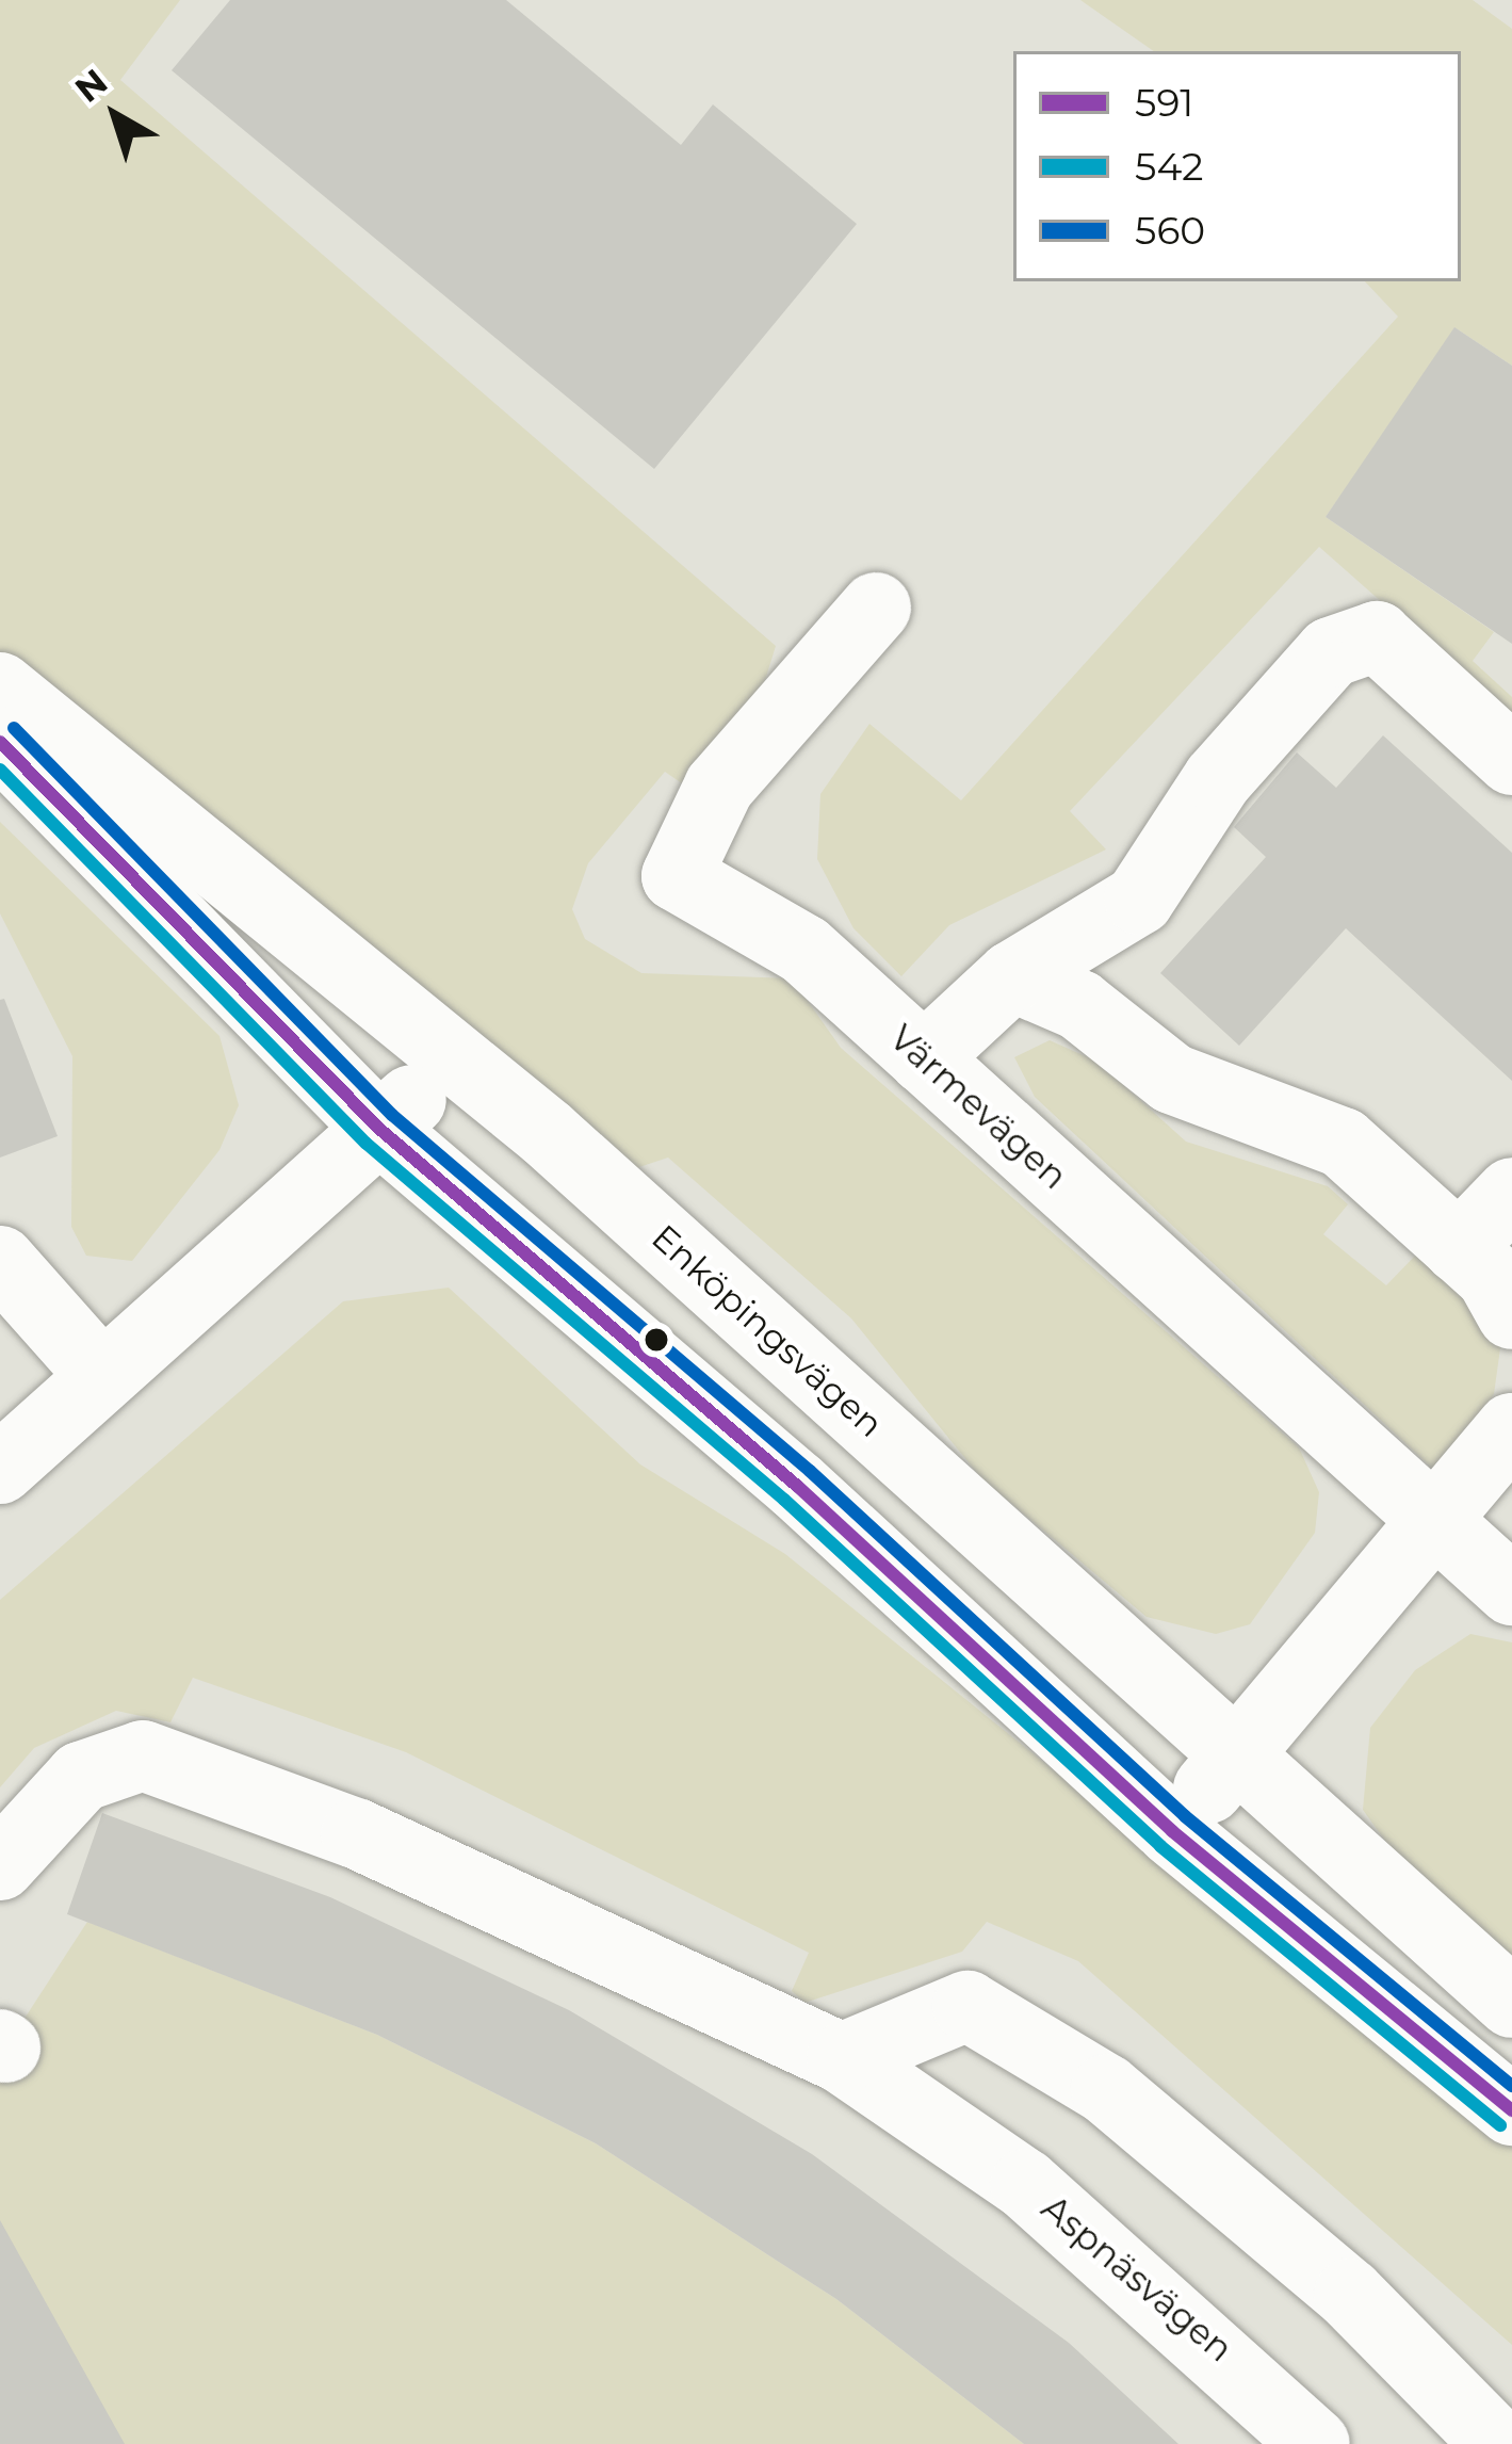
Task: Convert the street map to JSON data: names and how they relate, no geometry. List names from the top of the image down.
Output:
{
  "streets": {
    "street": ["Värmevägen", "Enköpingsvägen", "Aspnäsvägen"]
  },
  "lines": ["transit line 560", "transit line 591", "transit line 542"],
  "legend": ["591", "542", "560"],
  "north": "top left"
}
